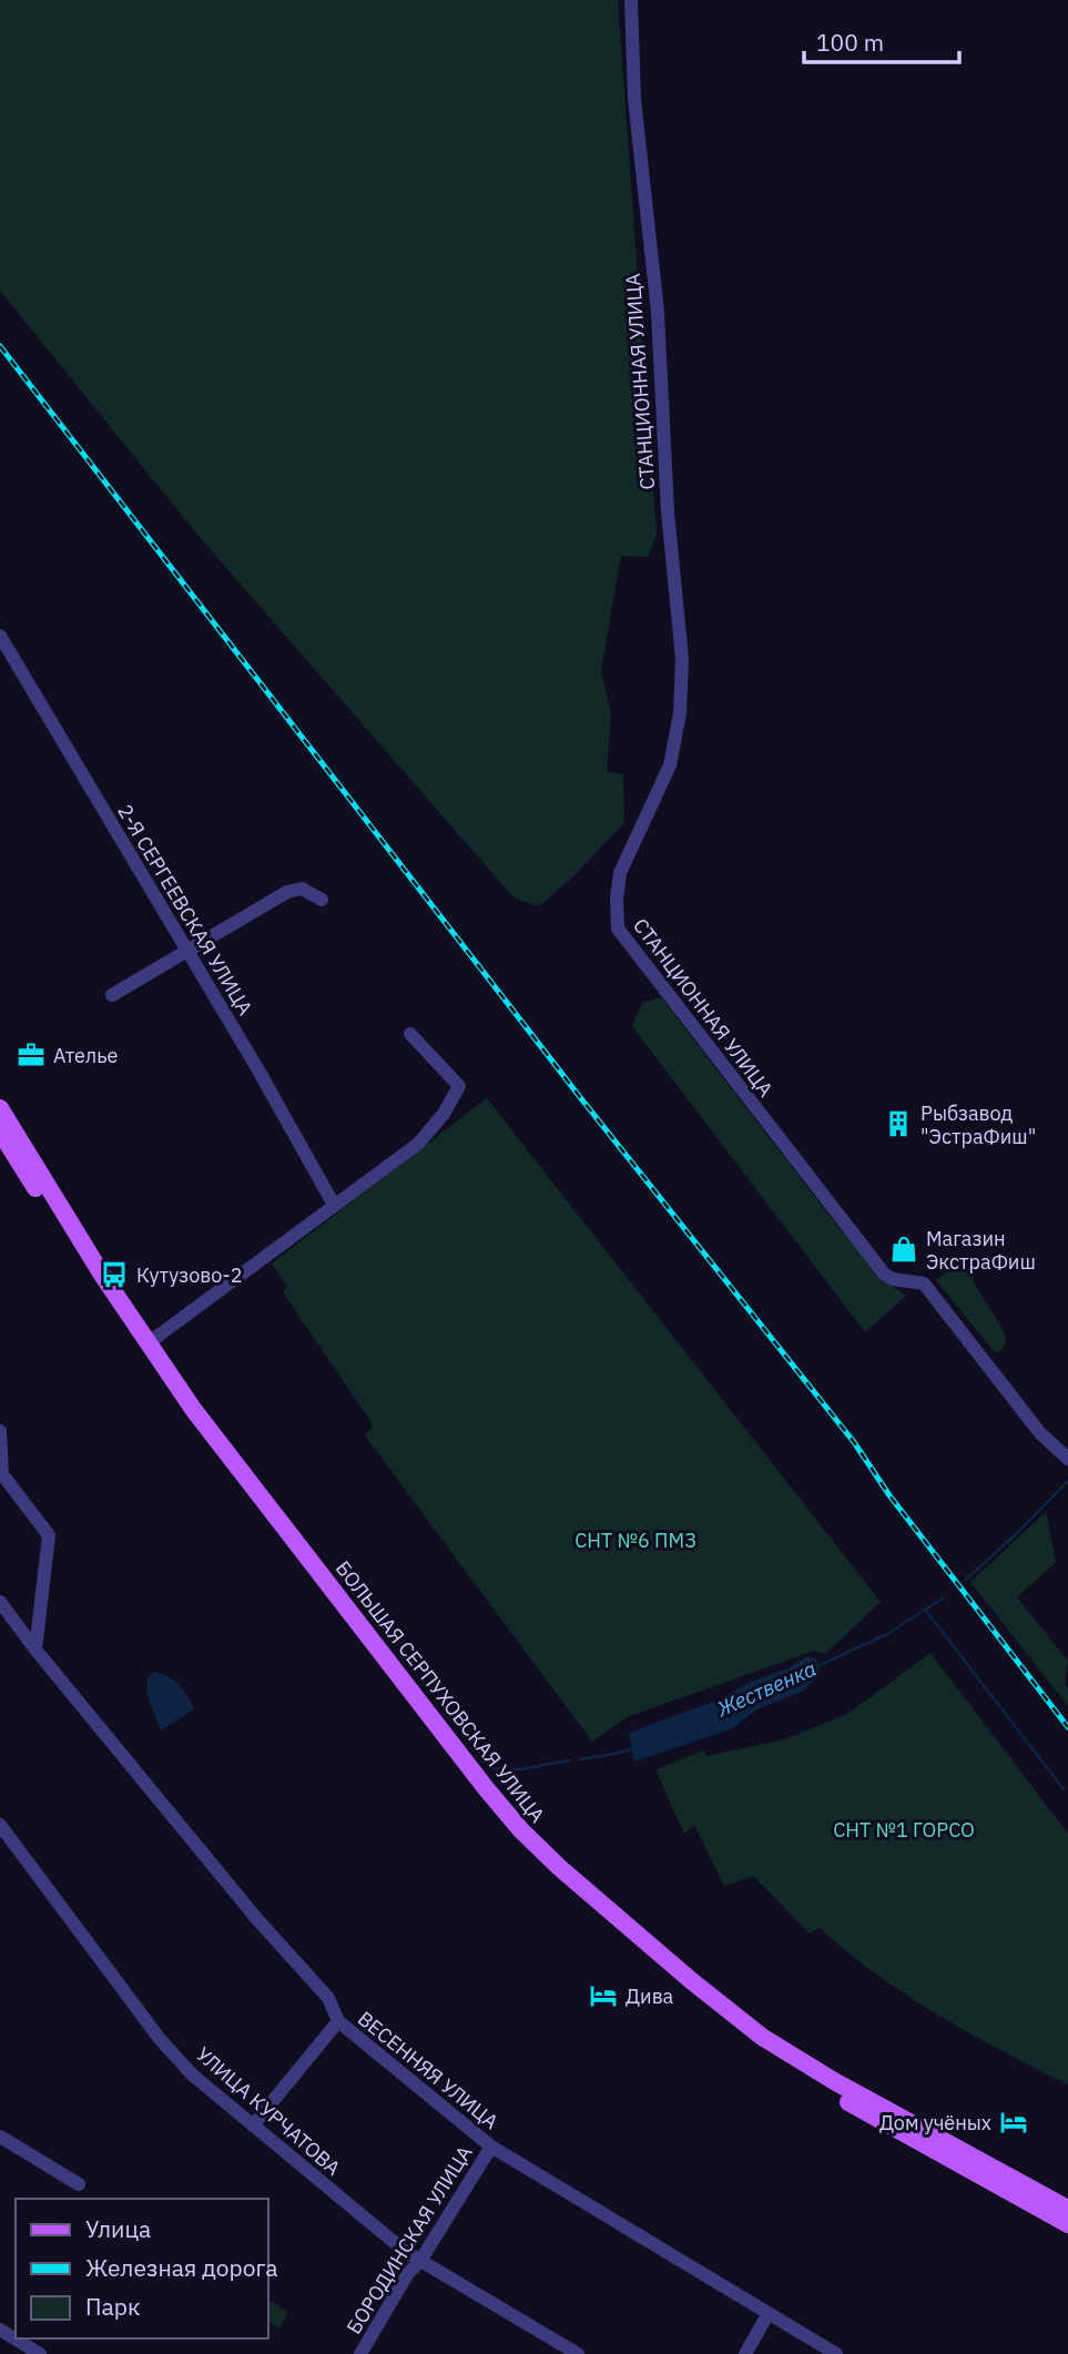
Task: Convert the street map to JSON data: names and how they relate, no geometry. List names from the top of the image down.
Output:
{
  "streets": {
    "main road": ["БОЛЬШАЯ СЕРПУХОВСКАЯ УЛИЦА"],
    "street": [
      "СТАНЦИОННАЯ УЛИЦА",
      "2-Я СЕРГЕЕВСКАЯ УЛИЦА",
      "ВЕСЕННЯЯ УЛИЦА",
      "УЛИЦА КУРЧАТОВА",
      "БОРОДИНСКАЯ УЛИЦА"
    ]
  },
  "crossings": [
    ["ВЕСЕННЯЯ УЛИЦА", "БОРОДИНСКАЯ УЛИЦА"],
    ["УЛИЦА КУРЧАТОВА", "БОРОДИНСКАЯ УЛИЦА"]
  ],
  "water": ["Жественка"],
  "parks": ["СНТ №6 ПМЗ", "СНТ №1 ГОРСО"],
  "places": {
    "office": ["Ателье"],
    "building": ["Рыбзавод \"ЭстраФиш\""],
    "shop": ["Магазин ЭкстраФиш"],
    "bus stop": ["Кутузово-2"],
    "hotel": ["Дива", "Дом учёных"]
  },
  "legend": ["Улица", "Железная дорога", "Парк"],
  "scale_bar": "100 m"
}
